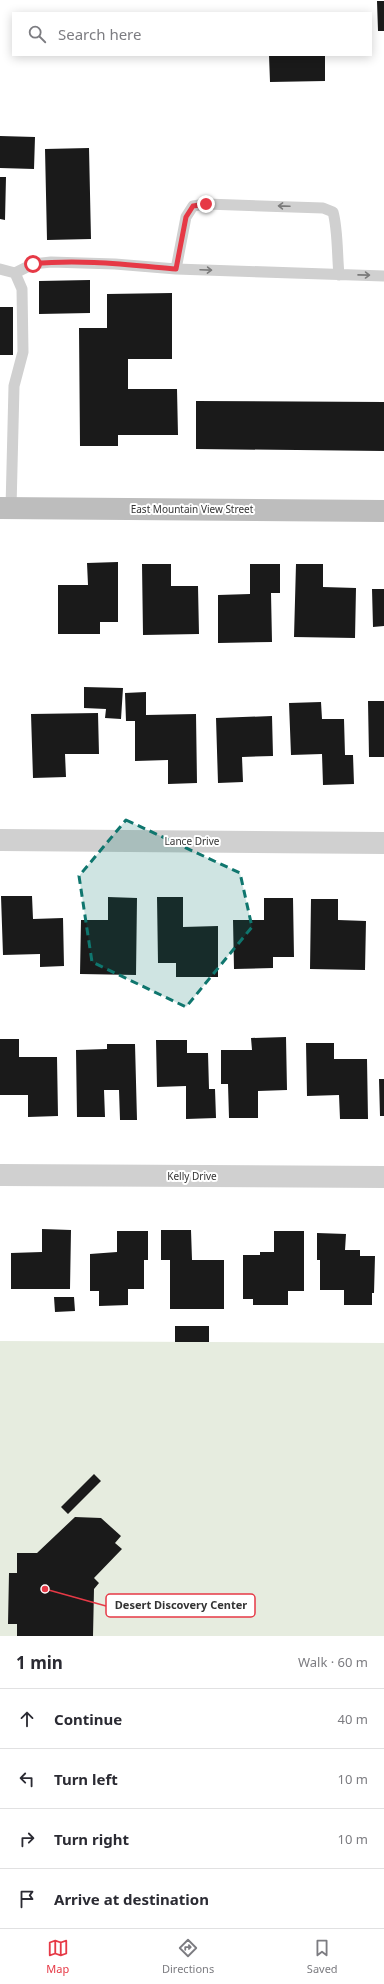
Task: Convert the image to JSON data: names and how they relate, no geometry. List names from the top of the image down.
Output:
{
  "streets": {
    "main road": ["East Mountain View Street"],
    "street": ["Lance Drive", "Kelly Drive"]
  },
  "places": ["Desert Discovery Center"],
  "page": {
    "search": "Search here",
    "heading": ["1 min", "Walk · 60 m"],
    "list": [
      ["Continue", "40 m"],
      ["Turn left", "10 m"],
      ["Turn right", "10 m"],
      "Arrive at destination"
    ],
    "nav": ["Map", "Directions", "Saved"]
  }
}
